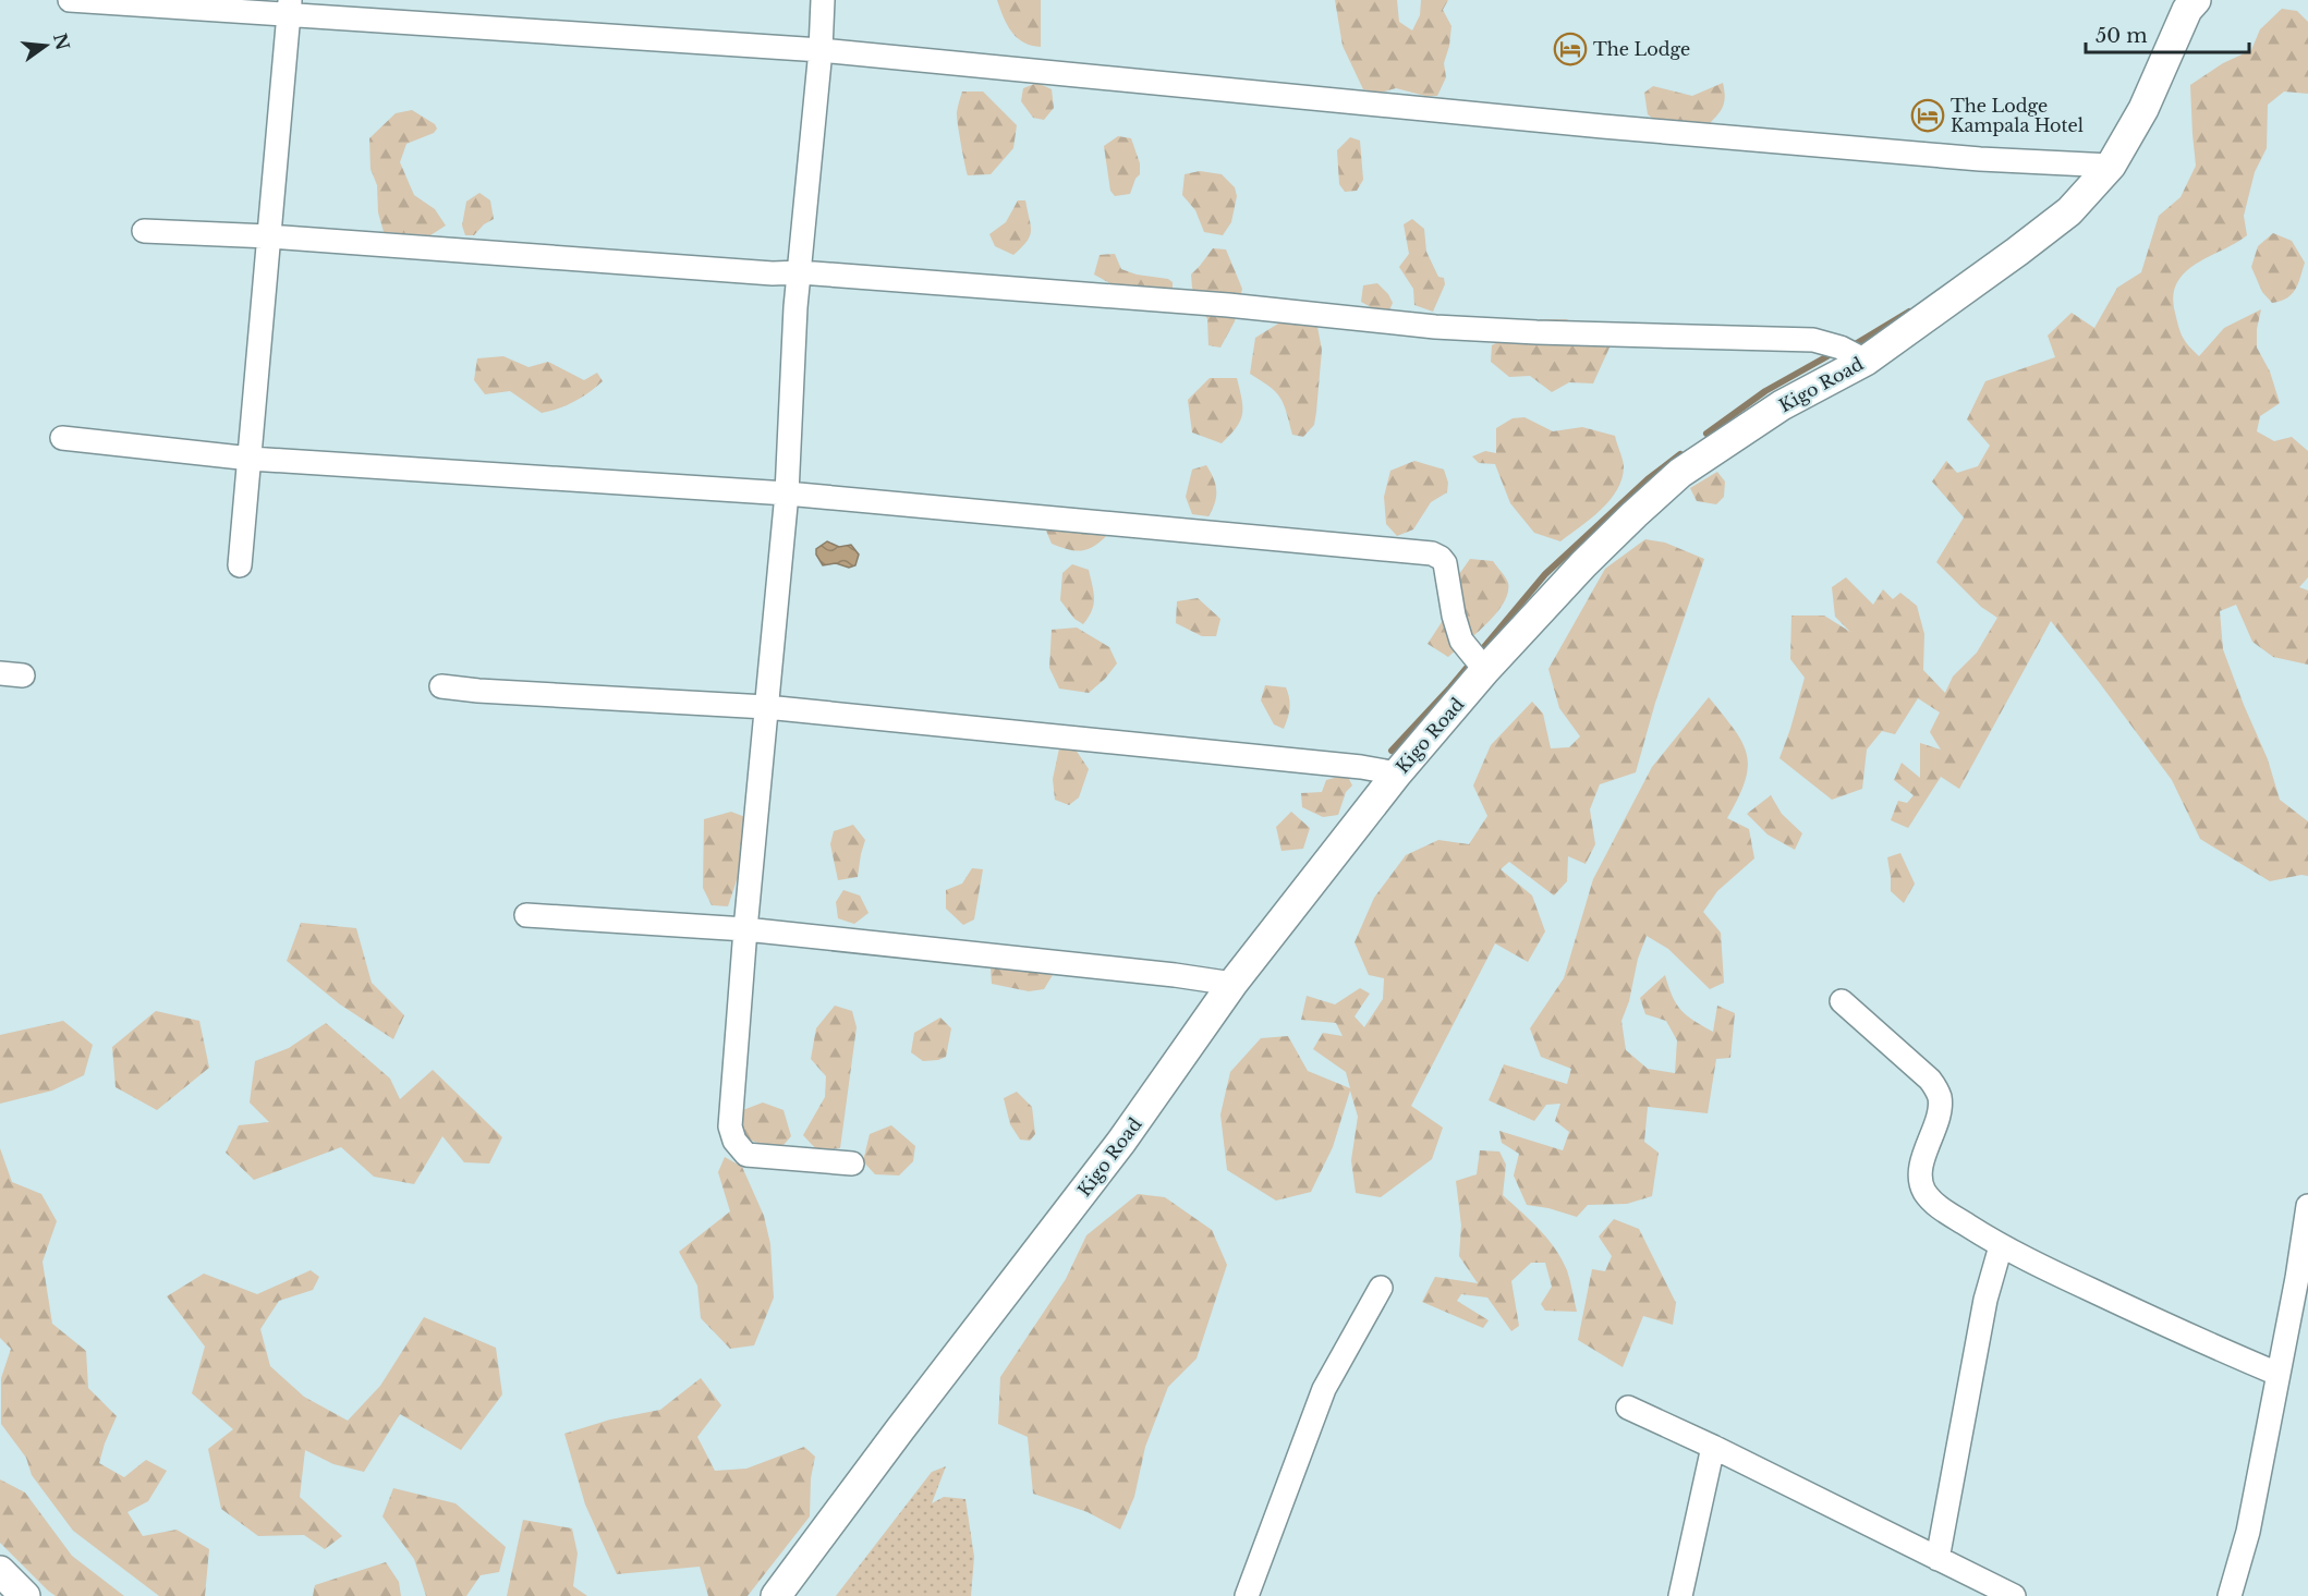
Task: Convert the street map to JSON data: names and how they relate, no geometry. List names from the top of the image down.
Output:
{
  "streets": {
    "street": ["Kigo Road"]
  },
  "places": {
    "hotel": ["The Lodge", "The Lodge Kampala Hotel"]
  },
  "scale_bar": "50 m",
  "north": "right"
}
